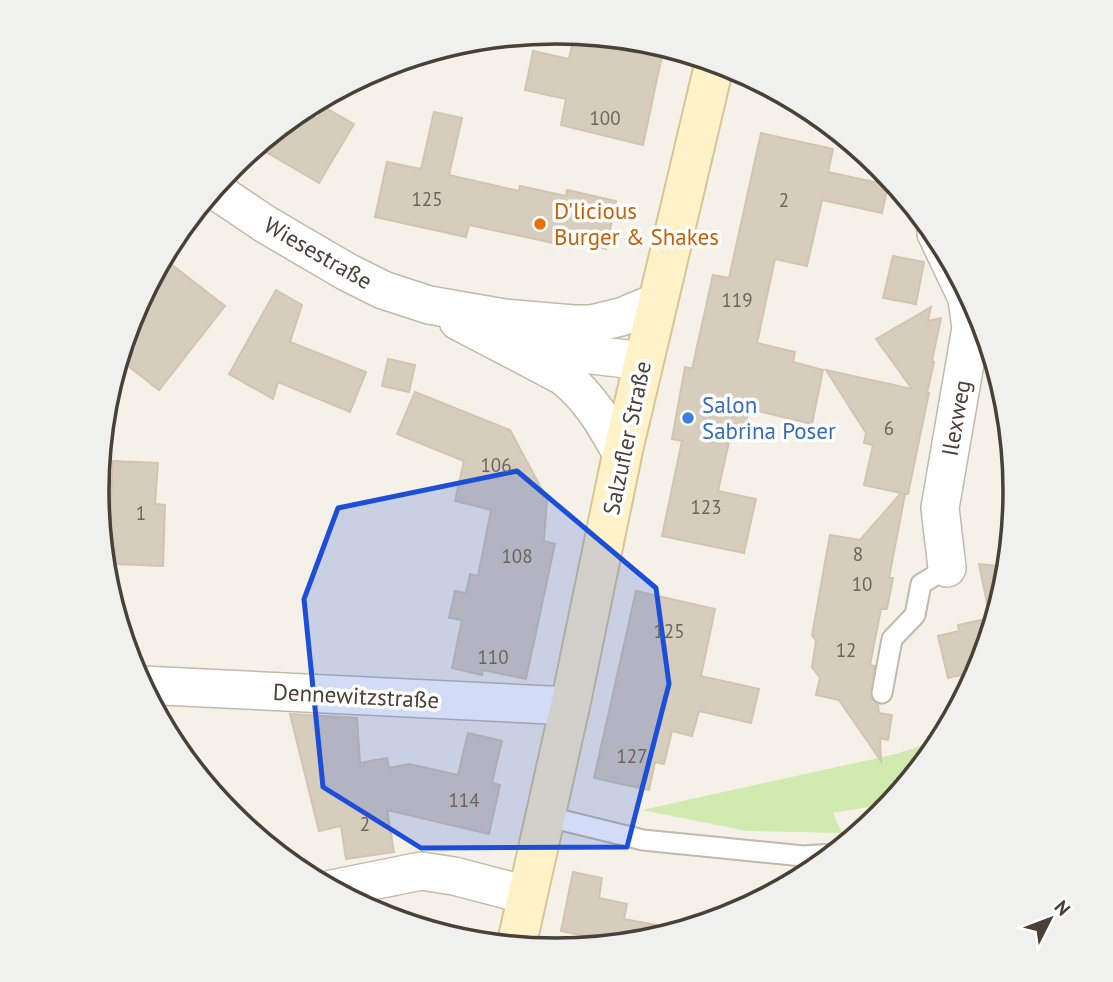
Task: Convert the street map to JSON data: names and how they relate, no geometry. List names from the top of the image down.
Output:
{
  "streets": {
    "main road": ["Salzufler Straße"],
    "street": ["Wiesestraße", "Ilexweg", "Dennewitzstraße"]
  },
  "crossings": [
    ["Wiesestraße", "Salzufler Straße"],
    ["Salzufler Straße", "Dennewitzstraße"]
  ],
  "places": ["D'licious Burger & Shakes", "Salon Sabrina Poser"],
  "house_numbers": [
    "100",
    "125",
    "2",
    "119",
    "6",
    "106",
    "123",
    "1",
    "8",
    "108",
    "10",
    "125",
    "12",
    "110",
    "127",
    "114",
    "2"
  ],
  "north": "top right"
}
